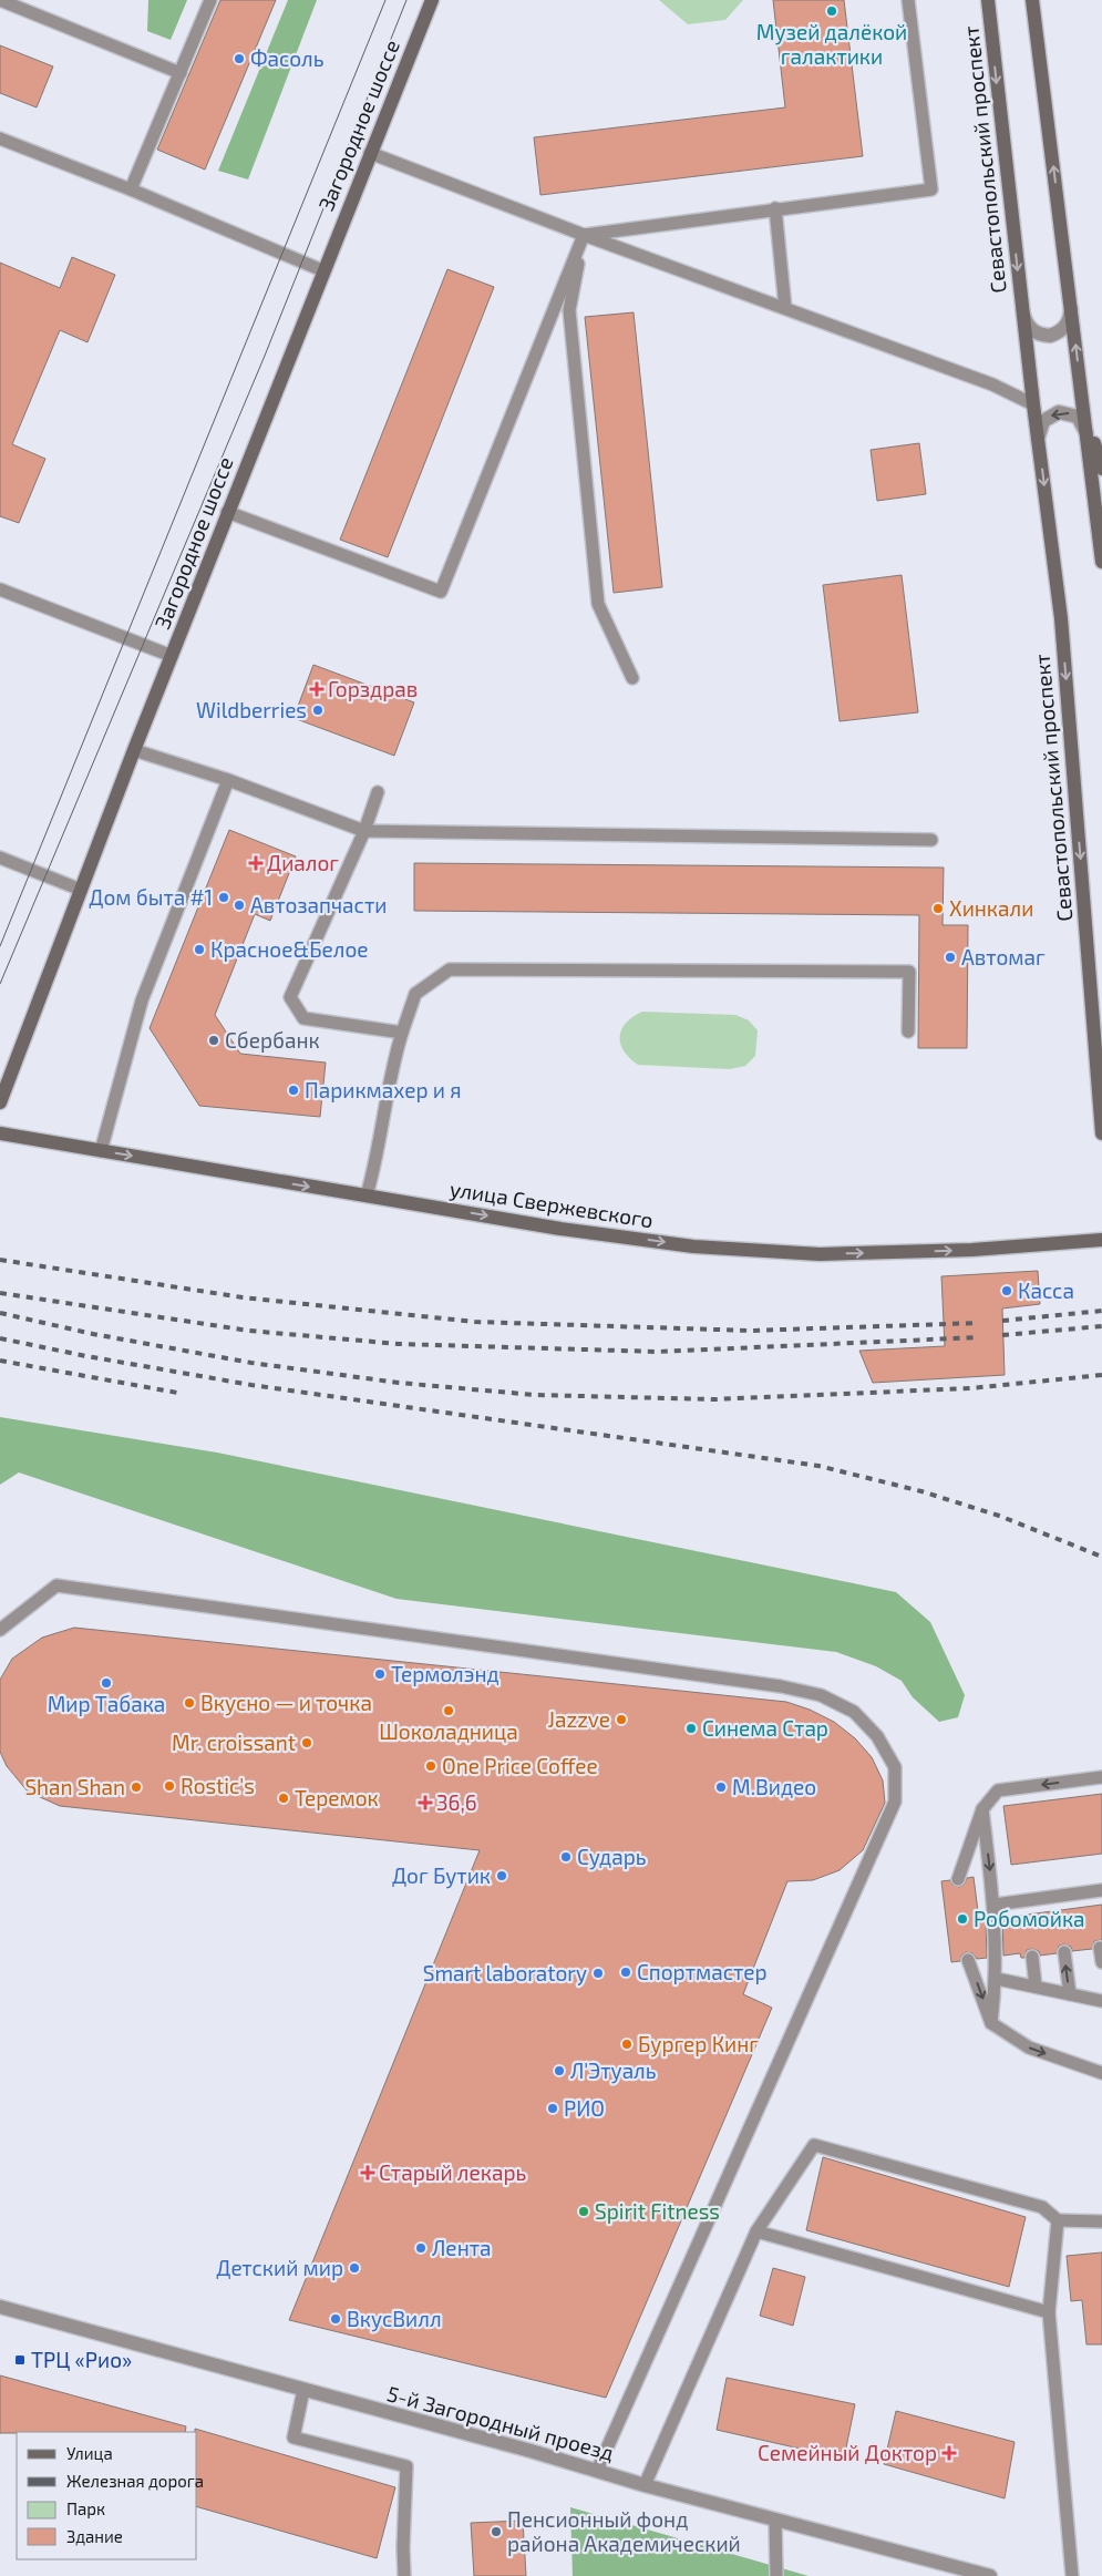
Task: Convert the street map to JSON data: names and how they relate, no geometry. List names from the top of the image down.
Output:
{
  "streets": {
    "main road": ["Загородное шоссе", "Севастопольский проспект", "улица Свержевского"],
    "street": ["5-й Загородный проезд"]
  },
  "one_way": ["улица Свержевского"],
  "places": {
    "other": [
      "Музей далёкой галактики",
      "Фасоль",
      "Wildberries",
      "Дом быта #1",
      "Автозапчасти",
      "Хинкали",
      "Красное&Белое",
      "Автомаг",
      "Сбербанк",
      "Парикмахер и я",
      "Касса",
      "Термолэнд",
      "Мир Табака",
      "Вкусно — и точка",
      "Шоколадница",
      "Jazzve",
      "Синема Стар",
      "Mr. croissant",
      "One Price Coffee",
      "Rostic's",
      "Shan Shan",
      "М.Видео",
      "Теремок",
      "Сударь",
      "Дог Бутик",
      "Робомойка",
      "Спортмастер",
      "Smart laboratory",
      "Бургер Кинг",
      "Л'Этуаль",
      "РИО",
      "Spirit Fitness",
      "Лента",
      "Детский мир",
      "ВкусВилл",
      "Пенсионный фонд района Академический"
    ],
    "health": [
      "Горздрав",
      "Диалог",
      "36,6",
      "Старый лекарь",
      "Семейный Доктор"
    ],
    "transit": ["ТРЦ «Рио»"]
  },
  "legend": [
    "Улица",
    "Железная дорога",
    "Парк",
    "Здание"
  ]
}
